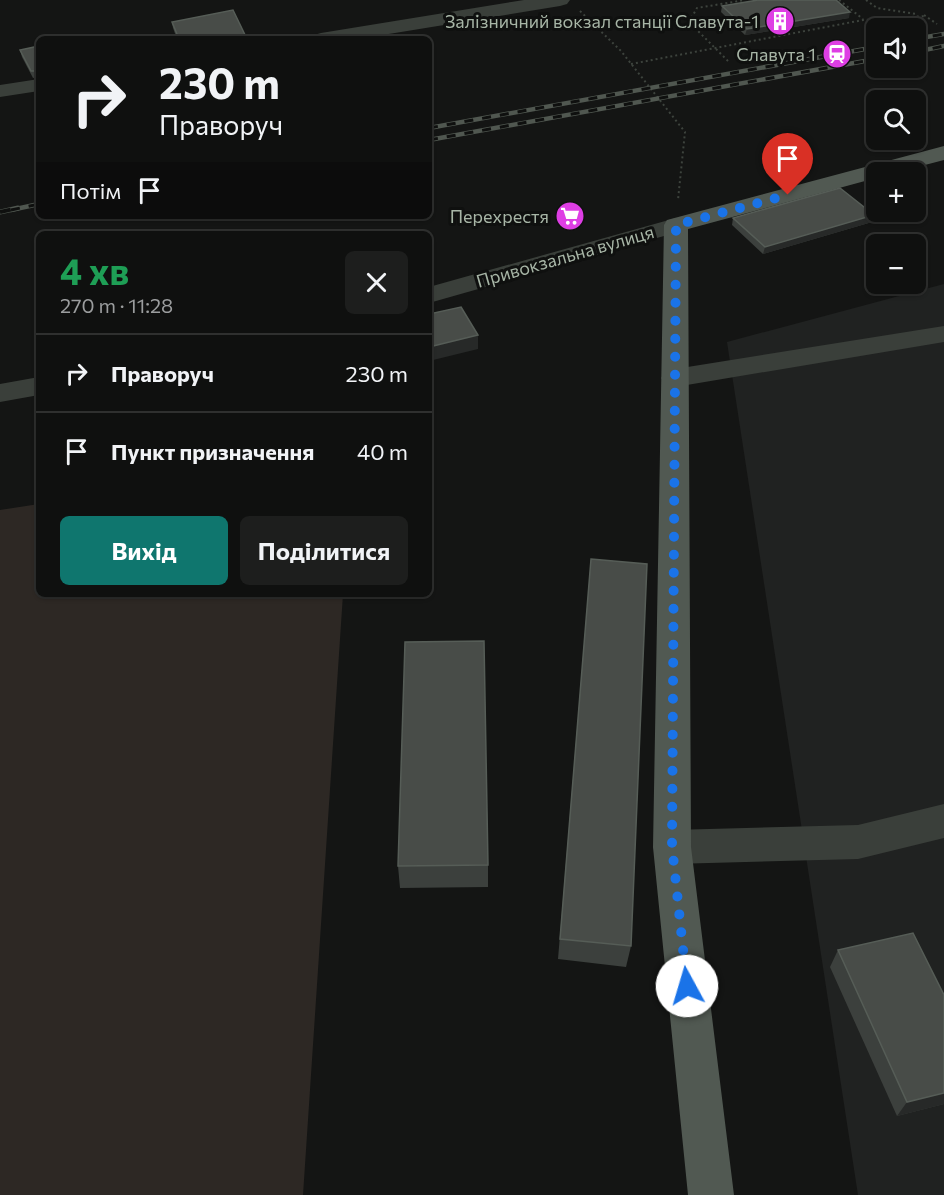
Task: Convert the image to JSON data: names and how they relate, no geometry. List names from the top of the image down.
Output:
{
  "streets": {
    "main road": ["Привокзальна вулиця"]
  },
  "places": {
    "building": ["Залізничний вокзал станції Славута-1"],
    "station": ["Славута 1"],
    "supermarket": ["Перехрестя"]
  },
  "page": {
    "map_buttons": ["+", "−"],
    "turn": ["230 m", "Праворуч"],
    "then": "Потім",
    "heading": ["4 хв", "270 m · 11:28"],
    "list": [
      {
        "name": "Праворуч",
        "value": "230 m"
      },
      {
        "name": "Пункт призначення",
        "value": "40 m"
      }
    ],
    "buttons": ["Вихід", "Поділитися"]
  }
}
